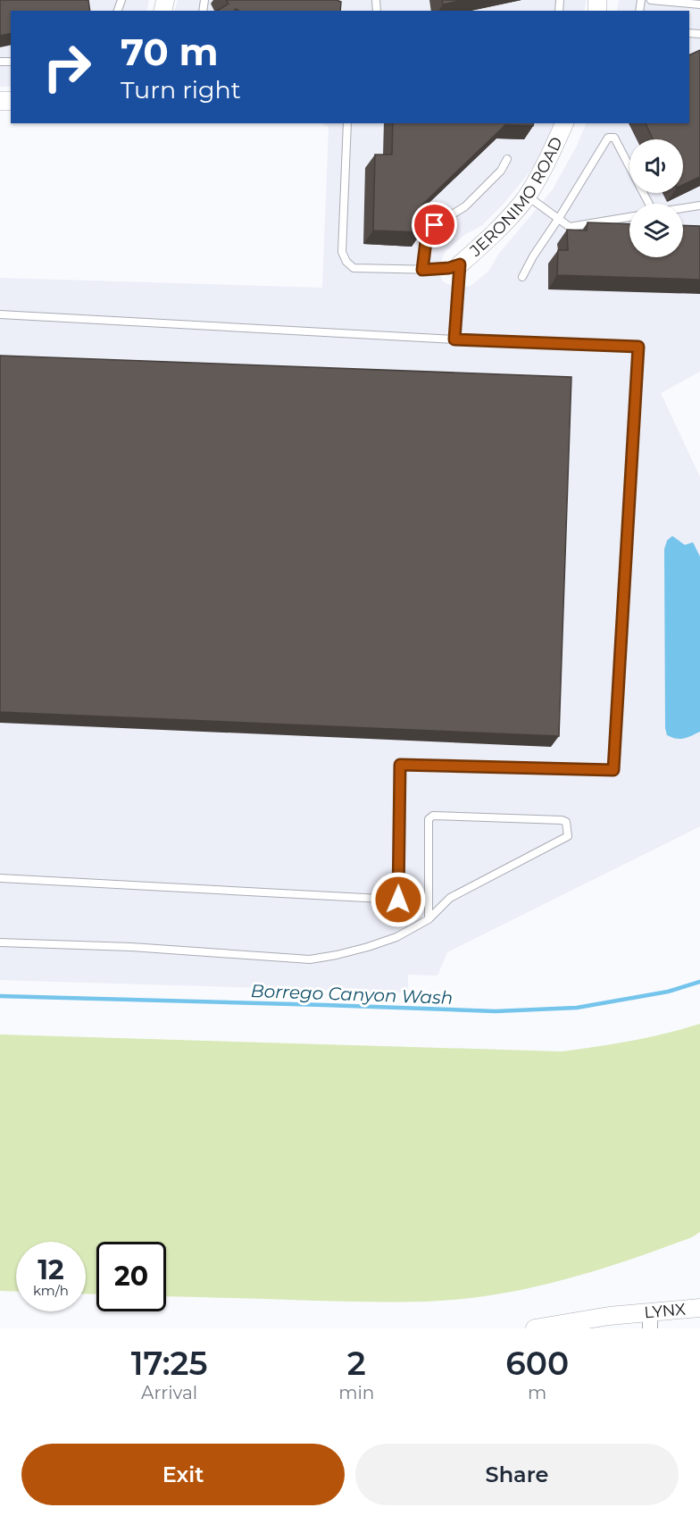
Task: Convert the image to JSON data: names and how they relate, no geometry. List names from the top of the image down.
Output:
{
  "streets": {
    "street": ["JERONIMO ROAD", "LYNX"]
  },
  "water": ["Borrego Canyon Wash"],
  "page": {
    "turn": ["70 m", "Turn right"],
    "speed": "12 km/h",
    "limit": "20",
    "eta": [
      "17:25",
      "Arrival",
      "2",
      "min",
      "600",
      "m"
    ],
    "buttons": ["Exit", "Share"]
  }
}
